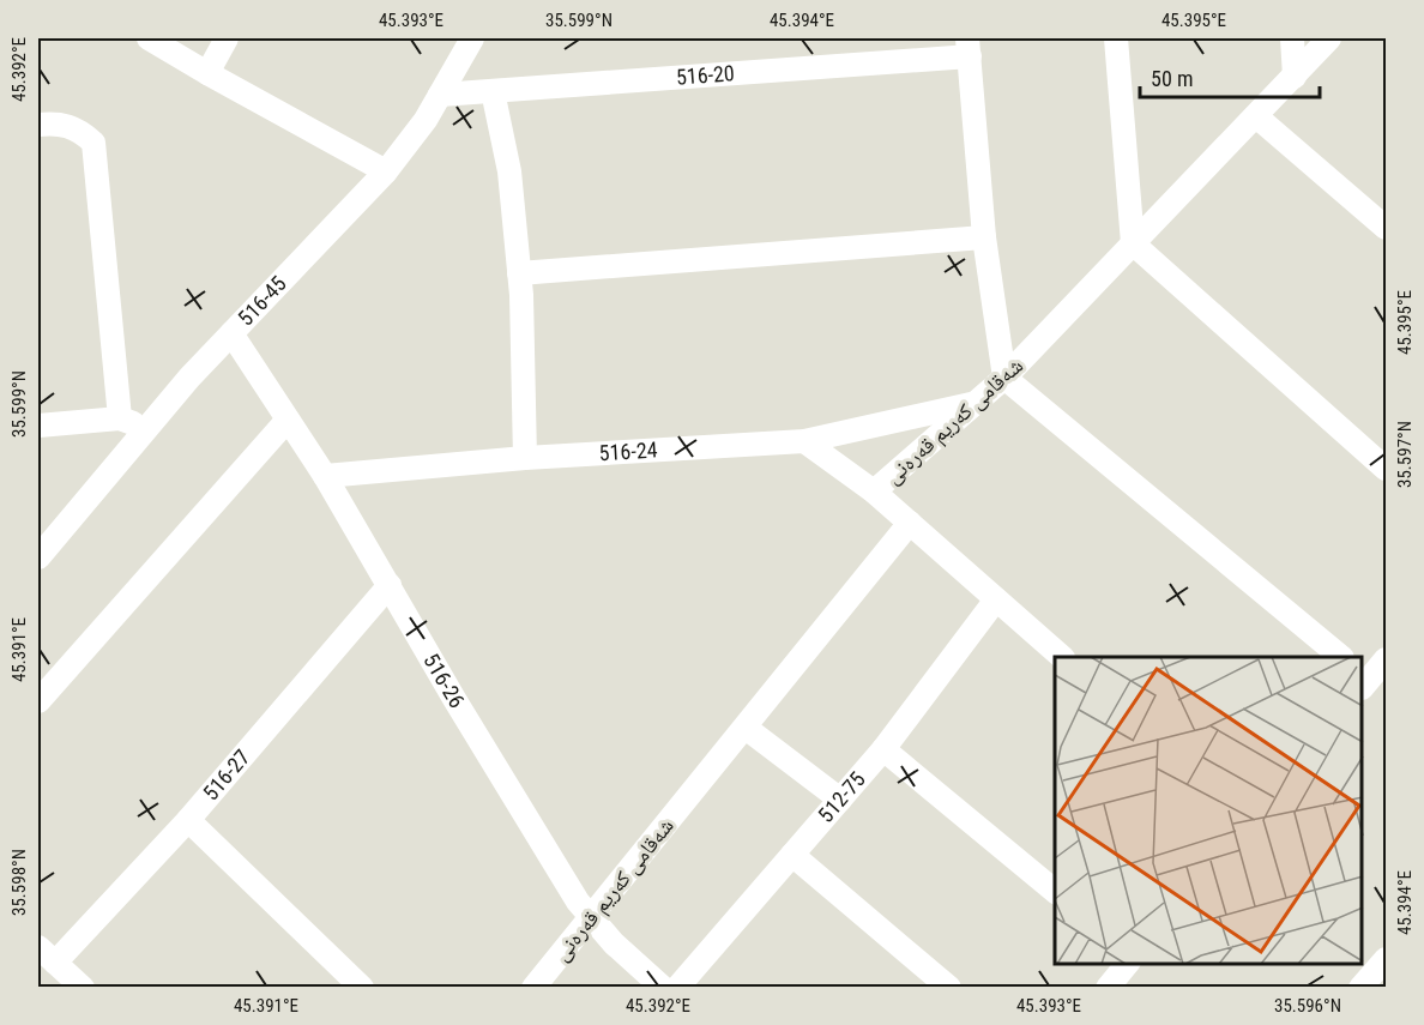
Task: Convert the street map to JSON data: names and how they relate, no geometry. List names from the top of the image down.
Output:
{
  "streets": {
    "street": [
      "516-20",
      "516-45",
      "شەقامی کەریم قەرەنی",
      "516-24",
      "516-26",
      "516-27",
      "512-75"
    ]
  },
  "crossings": [
    ["516-20", "516-45"],
    ["516-45", "516-26"],
    ["شەقامی کەریم قەرەنی", "516-24"],
    ["شەقامی کەریم قەرەنی", "516-26"],
    ["516-24", "516-26"],
    ["516-26", "516-27"]
  ],
  "scale_bar": "50 m",
  "coordinates": [
    "45.393°E",
    "35.599°N",
    "45.394°E",
    "45.395°E",
    "45.392°E",
    "35.597°N",
    "45.391°E",
    "35.598°N",
    "35.596°N"
  ]
}
